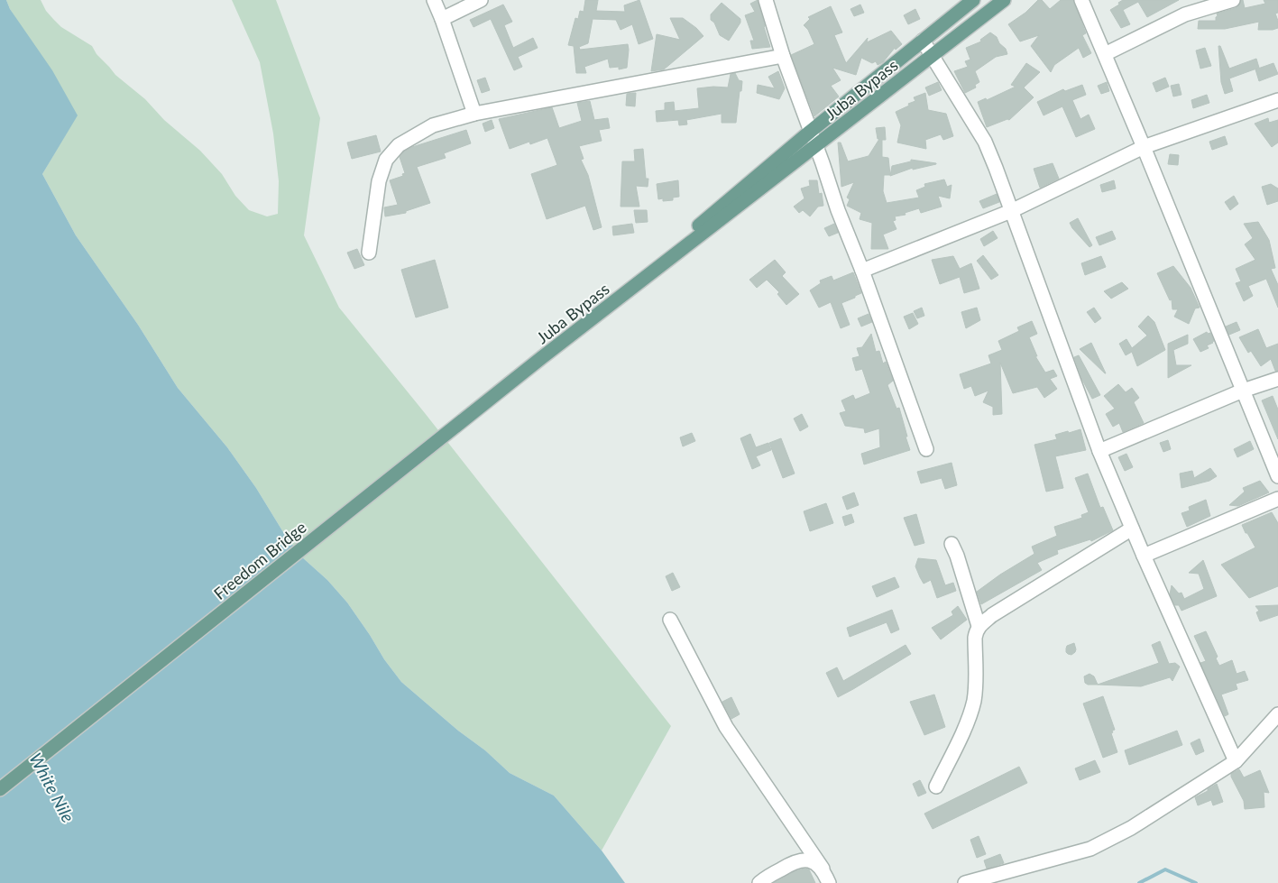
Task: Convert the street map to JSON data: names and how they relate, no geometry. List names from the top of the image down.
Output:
{
  "streets": {
    "main road": ["Juba Bypass", "Freedom Bridge"]
  },
  "crossings": [
    ["Juba Bypass", "Freedom Bridge"]
  ],
  "water": ["White Nile"]
}
